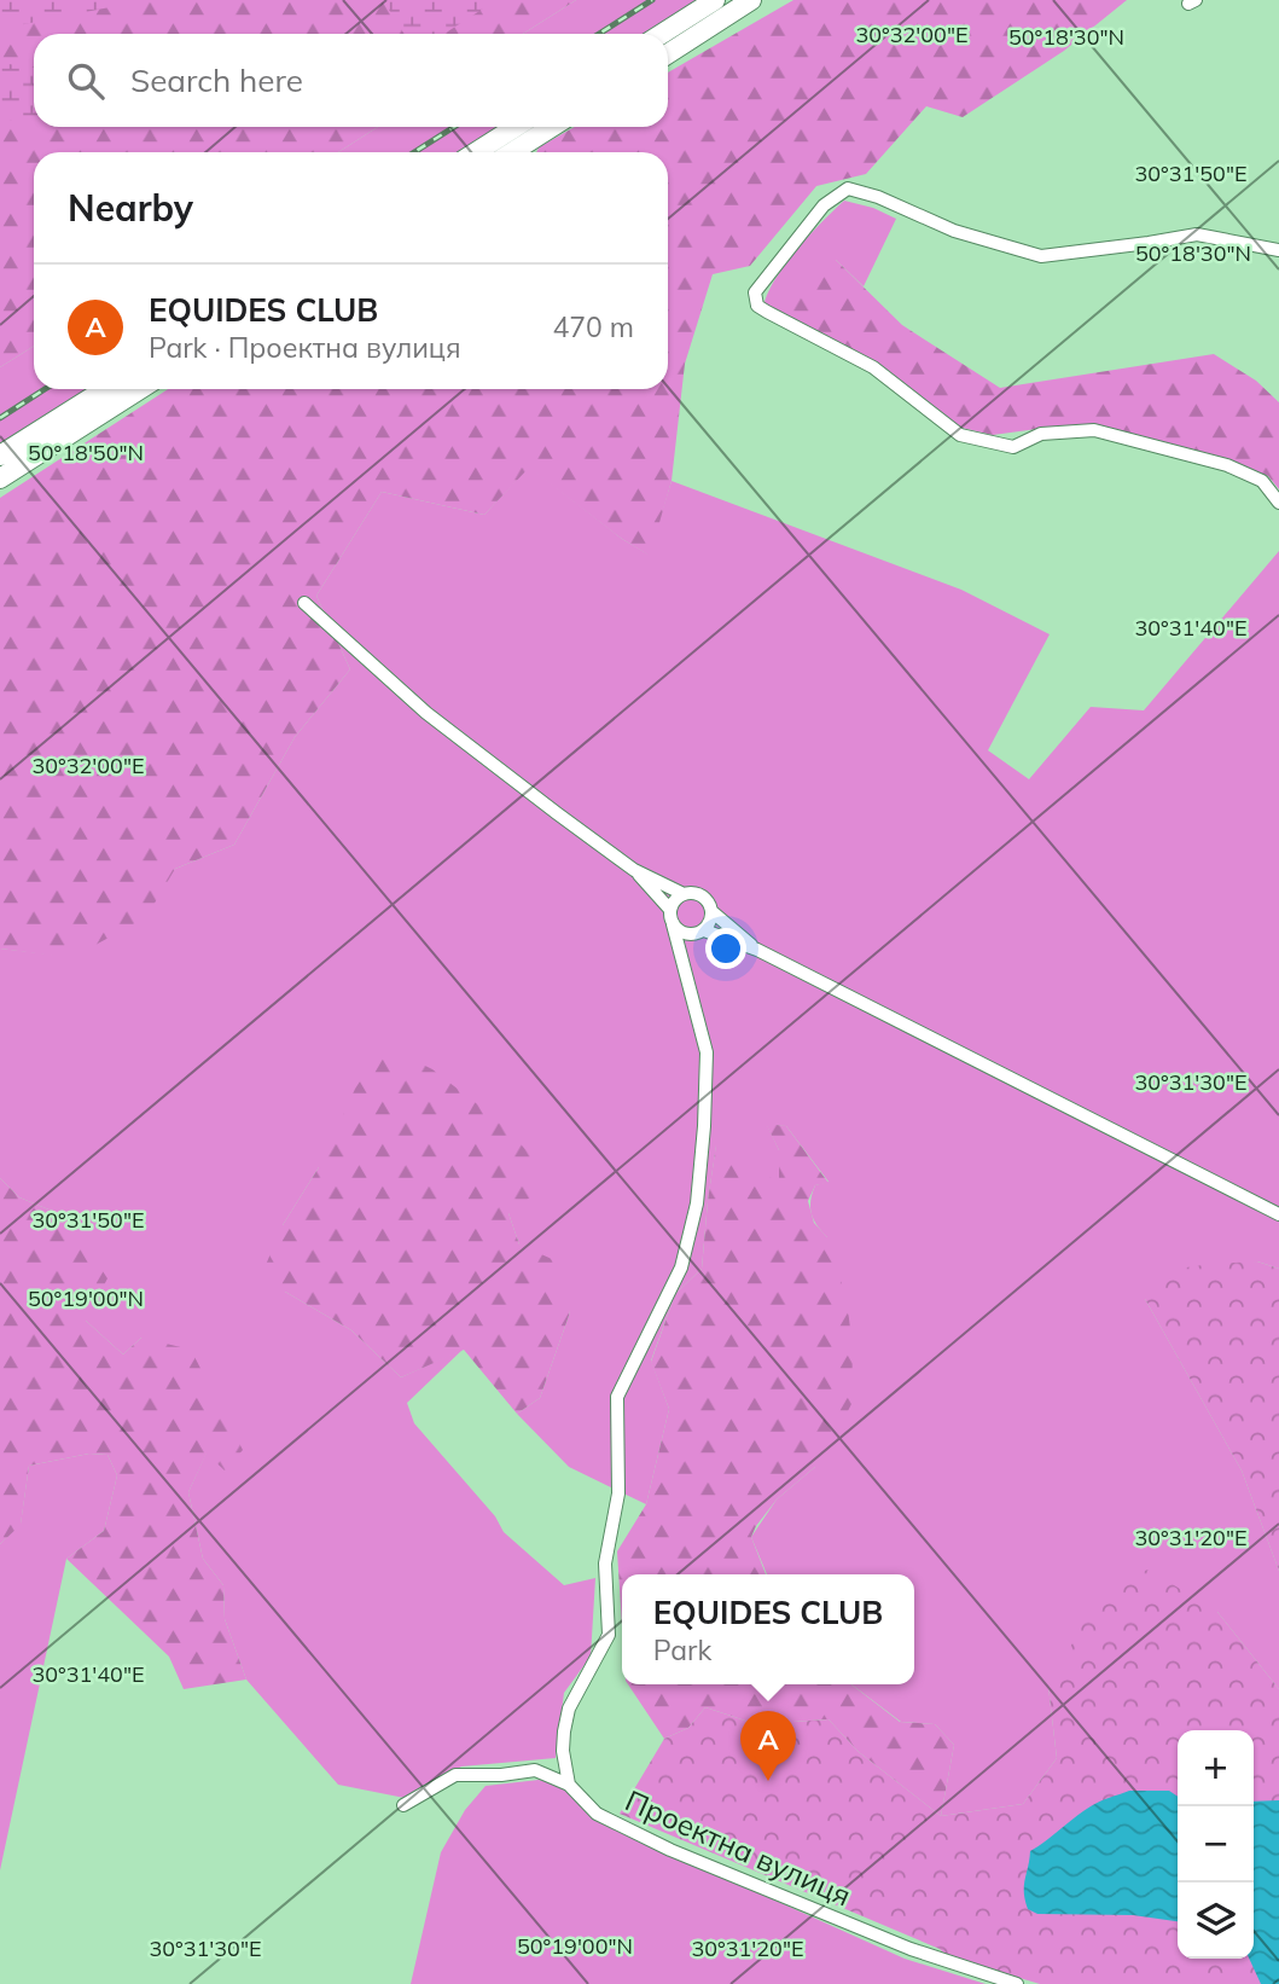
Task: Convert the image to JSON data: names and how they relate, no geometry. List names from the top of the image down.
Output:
{
  "streets": {
    "street": ["Проектна вулиця"]
  },
  "page": {
    "search": "Search here",
    "heading": "Nearby",
    "list": [
      {
        "mark": "A",
        "name": "EQUIDES CLUB",
        "note": "Park · Проектна вулиця",
        "value": "470 m"
      }
    ],
    "popup": ["EQUIDES CLUB", "Park"],
    "pins": "A",
    "map_buttons": ["+", "−"]
  },
  "coordinates": [
    "30°32'00\"E",
    "50°18'30\"N",
    "30°31'50\"E",
    "50°18'50\"N",
    "30°31'40\"E",
    "30°31'30\"E",
    "50°19'00\"N",
    "30°31'20\"E"
  ]
}
